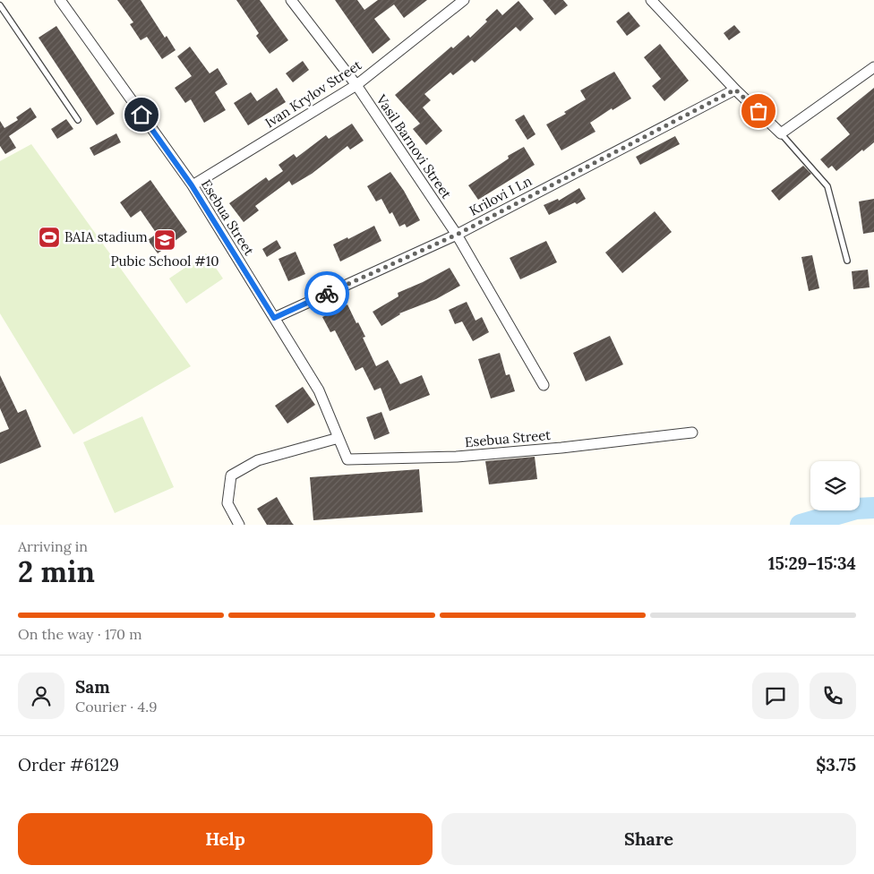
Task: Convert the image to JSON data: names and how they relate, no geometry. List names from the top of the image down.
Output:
{
  "streets": {
    "street": [
      "Ivan Krylov Street",
      "Vasil Barnovi Street",
      "Krilovi I Ln",
      "Esebua Street"
    ]
  },
  "crossings": [
    ["Ivan Krylov Street", "Vasil Barnovi Street"],
    ["Ivan Krylov Street", "Esebua Street"],
    ["Vasil Barnovi Street", "Krilovi I Ln"],
    ["Krilovi I Ln", "Esebua Street"]
  ],
  "places": {
    "sports": ["BAIA stadium"],
    "school or university": ["Pubic School #10"]
  },
  "page": {
    "heading": ["2 min", "Arriving in", "15:29–15:34"],
    "panel": [
      "Sam",
      "Courier · 4.9",
      "Order #6129",
      "$3.75"
    ],
    "bar": "On the way · 170 m",
    "buttons": ["Help", "Share"]
  }
}
